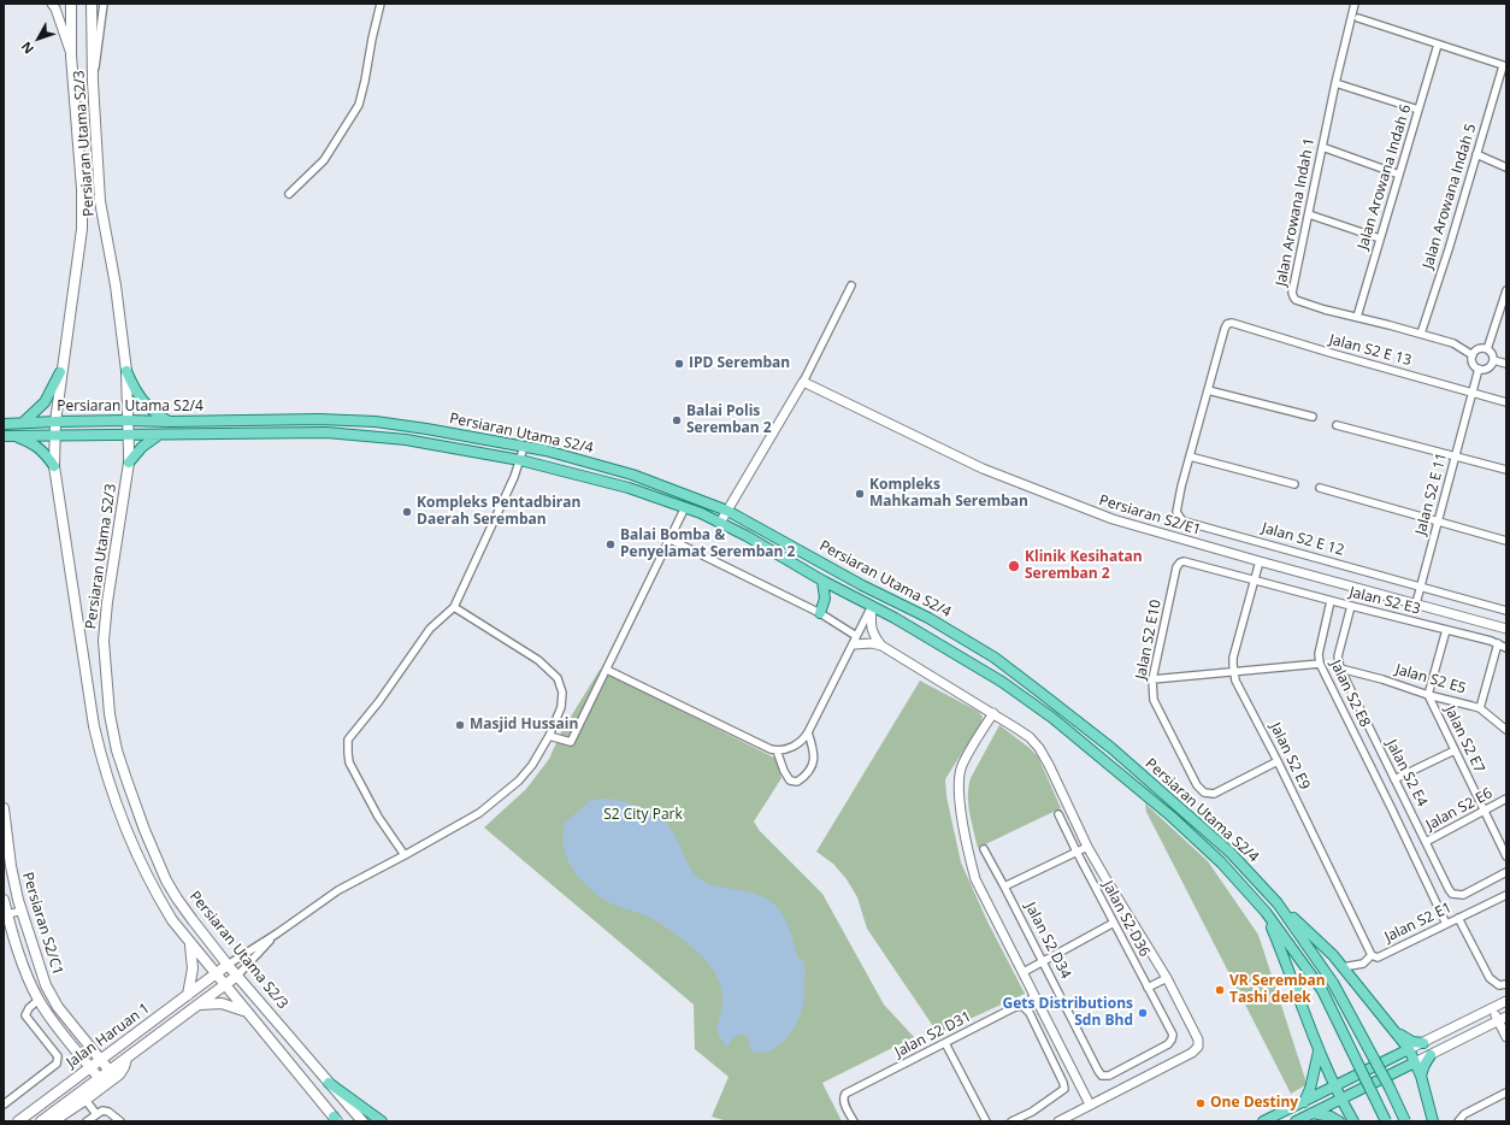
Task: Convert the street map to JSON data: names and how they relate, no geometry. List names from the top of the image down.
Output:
{
  "streets": {
    "main road": [
      "Persiaran Utama S2/3",
      "Persiaran Utama S2/4",
      "Persiaran S2/C1",
      "Jalan Haruan 1"
    ],
    "street": [
      "Jalan Arowana Indah 6",
      "Jalan Arowana Indah 5",
      "Jalan Arowana Indah 1",
      "Jalan S2 E 13",
      "Jalan S2 E 11",
      "Persiaran S2/E1",
      "Jalan S2 E 12",
      "Jalan S2 E3",
      "Jalan S2 E10",
      "Jalan S2 E5",
      "Jalan S2 E8",
      "Jalan S2 E7",
      "Jalan S2 E9",
      "Jalan S2 E4",
      "Jalan S2 E6",
      "Jalan S2 D36",
      "Jalan S2 E1",
      "Jalan S2 D34",
      "Jalan S2 D31"
    ]
  },
  "crossings": [
    ["Persiaran Utama S2/3", "Persiaran Utama S2/4"],
    ["Persiaran Utama S2/3", "Jalan Haruan 1"],
    ["Jalan Arowana Indah 6", "Jalan Arowana Indah 1"],
    ["Jalan Arowana Indah 5", "Jalan Arowana Indah 1"],
    ["Jalan Arowana Indah 1", "Jalan S2 E 11"],
    ["Jalan S2 E 13", "Jalan S2 E 11"],
    ["Jalan S2 E 11", "Persiaran S2/E1"],
    ["Jalan S2 E 11", "Jalan S2 E 12"],
    ["Jalan S2 E3", "Jalan S2 E10"],
    ["Jalan S2 E3", "Jalan S2 E8"],
    ["Jalan S2 E3", "Jalan S2 E7"],
    ["Jalan S2 E3", "Jalan S2 E4"],
    ["Jalan S2 E10", "Jalan S2 E9"],
    ["Jalan S2 E5", "Jalan S2 E7"],
    ["Jalan S2 E5", "Jalan S2 E4"],
    ["Jalan S2 E8", "Jalan S2 E1"],
    ["Jalan S2 E7", "Jalan S2 E6"],
    ["Jalan S2 E9", "Jalan S2 E1"],
    ["Jalan S2 E4", "Jalan S2 E6"],
    ["Jalan S2 D36", "Jalan S2 D34"],
    ["Persiaran S2/C1", "Jalan Haruan 1"]
  ],
  "parks": ["S2 City Park"],
  "places": [
    "IPD Seremban",
    "Balai Polis Seremban 2",
    "Kompleks Mahkamah Seremban",
    "Kompleks Pentadbiran Daerah Seremban",
    "Balai Bomba & Penyelamat Seremban 2",
    "Klinik Kesihatan Seremban 2",
    "Masjid Hussain",
    "VR Seremban Tashi delek",
    "Gets Distributions Sdn Bhd",
    "One Destiny"
  ],
  "north": "bottom left"
}
